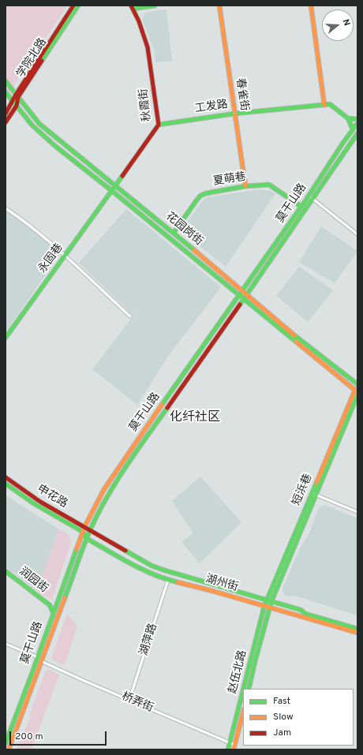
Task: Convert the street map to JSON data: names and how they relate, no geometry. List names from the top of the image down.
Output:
{
  "streets": {
    "main road": [
      "学院北路",
      "春雀街",
      "秋霞街",
      "工发路",
      "夏萌巷",
      "莫干山路",
      "花园岗街",
      "永固巷",
      "短浜巷",
      "申花路",
      "润园街",
      "湖州街",
      "赵伍北路"
    ],
    "street": ["湖萍路", "桥弄街"]
  },
  "crossings": [
    ["学院北路", "花园岗街"],
    ["春雀街", "工发路"],
    ["春雀街", "夏萌巷"],
    ["秋霞街", "工发路"],
    ["秋霞街", "花园岗街"],
    ["秋霞街", "永固巷"],
    ["工发路", "莫干山路"],
    ["夏萌巷", "莫干山路"],
    ["夏萌巷", "花园岗街"],
    ["莫干山路", "花园岗街"],
    ["莫干山路", "申花路"],
    ["莫干山路", "润园街"],
    ["莫干山路", "湖州街"],
    ["莫干山路", "桥弄街"],
    ["花园岗街", "永固巷"],
    ["花园岗街", "短浜巷"],
    ["短浜巷", "湖州街"],
    ["短浜巷", "赵伍北路"],
    ["申花路", "湖州街"],
    ["湖州街", "湖萍路"],
    ["湖州街", "赵伍北路"],
    ["湖萍路", "桥弄街"],
    ["赵伍北路", "桥弄街"]
  ],
  "districts": ["化纤社区"],
  "legend": ["Fast", "Slow", "Jam"],
  "scale_bar": "200 m",
  "north": "right"
}
